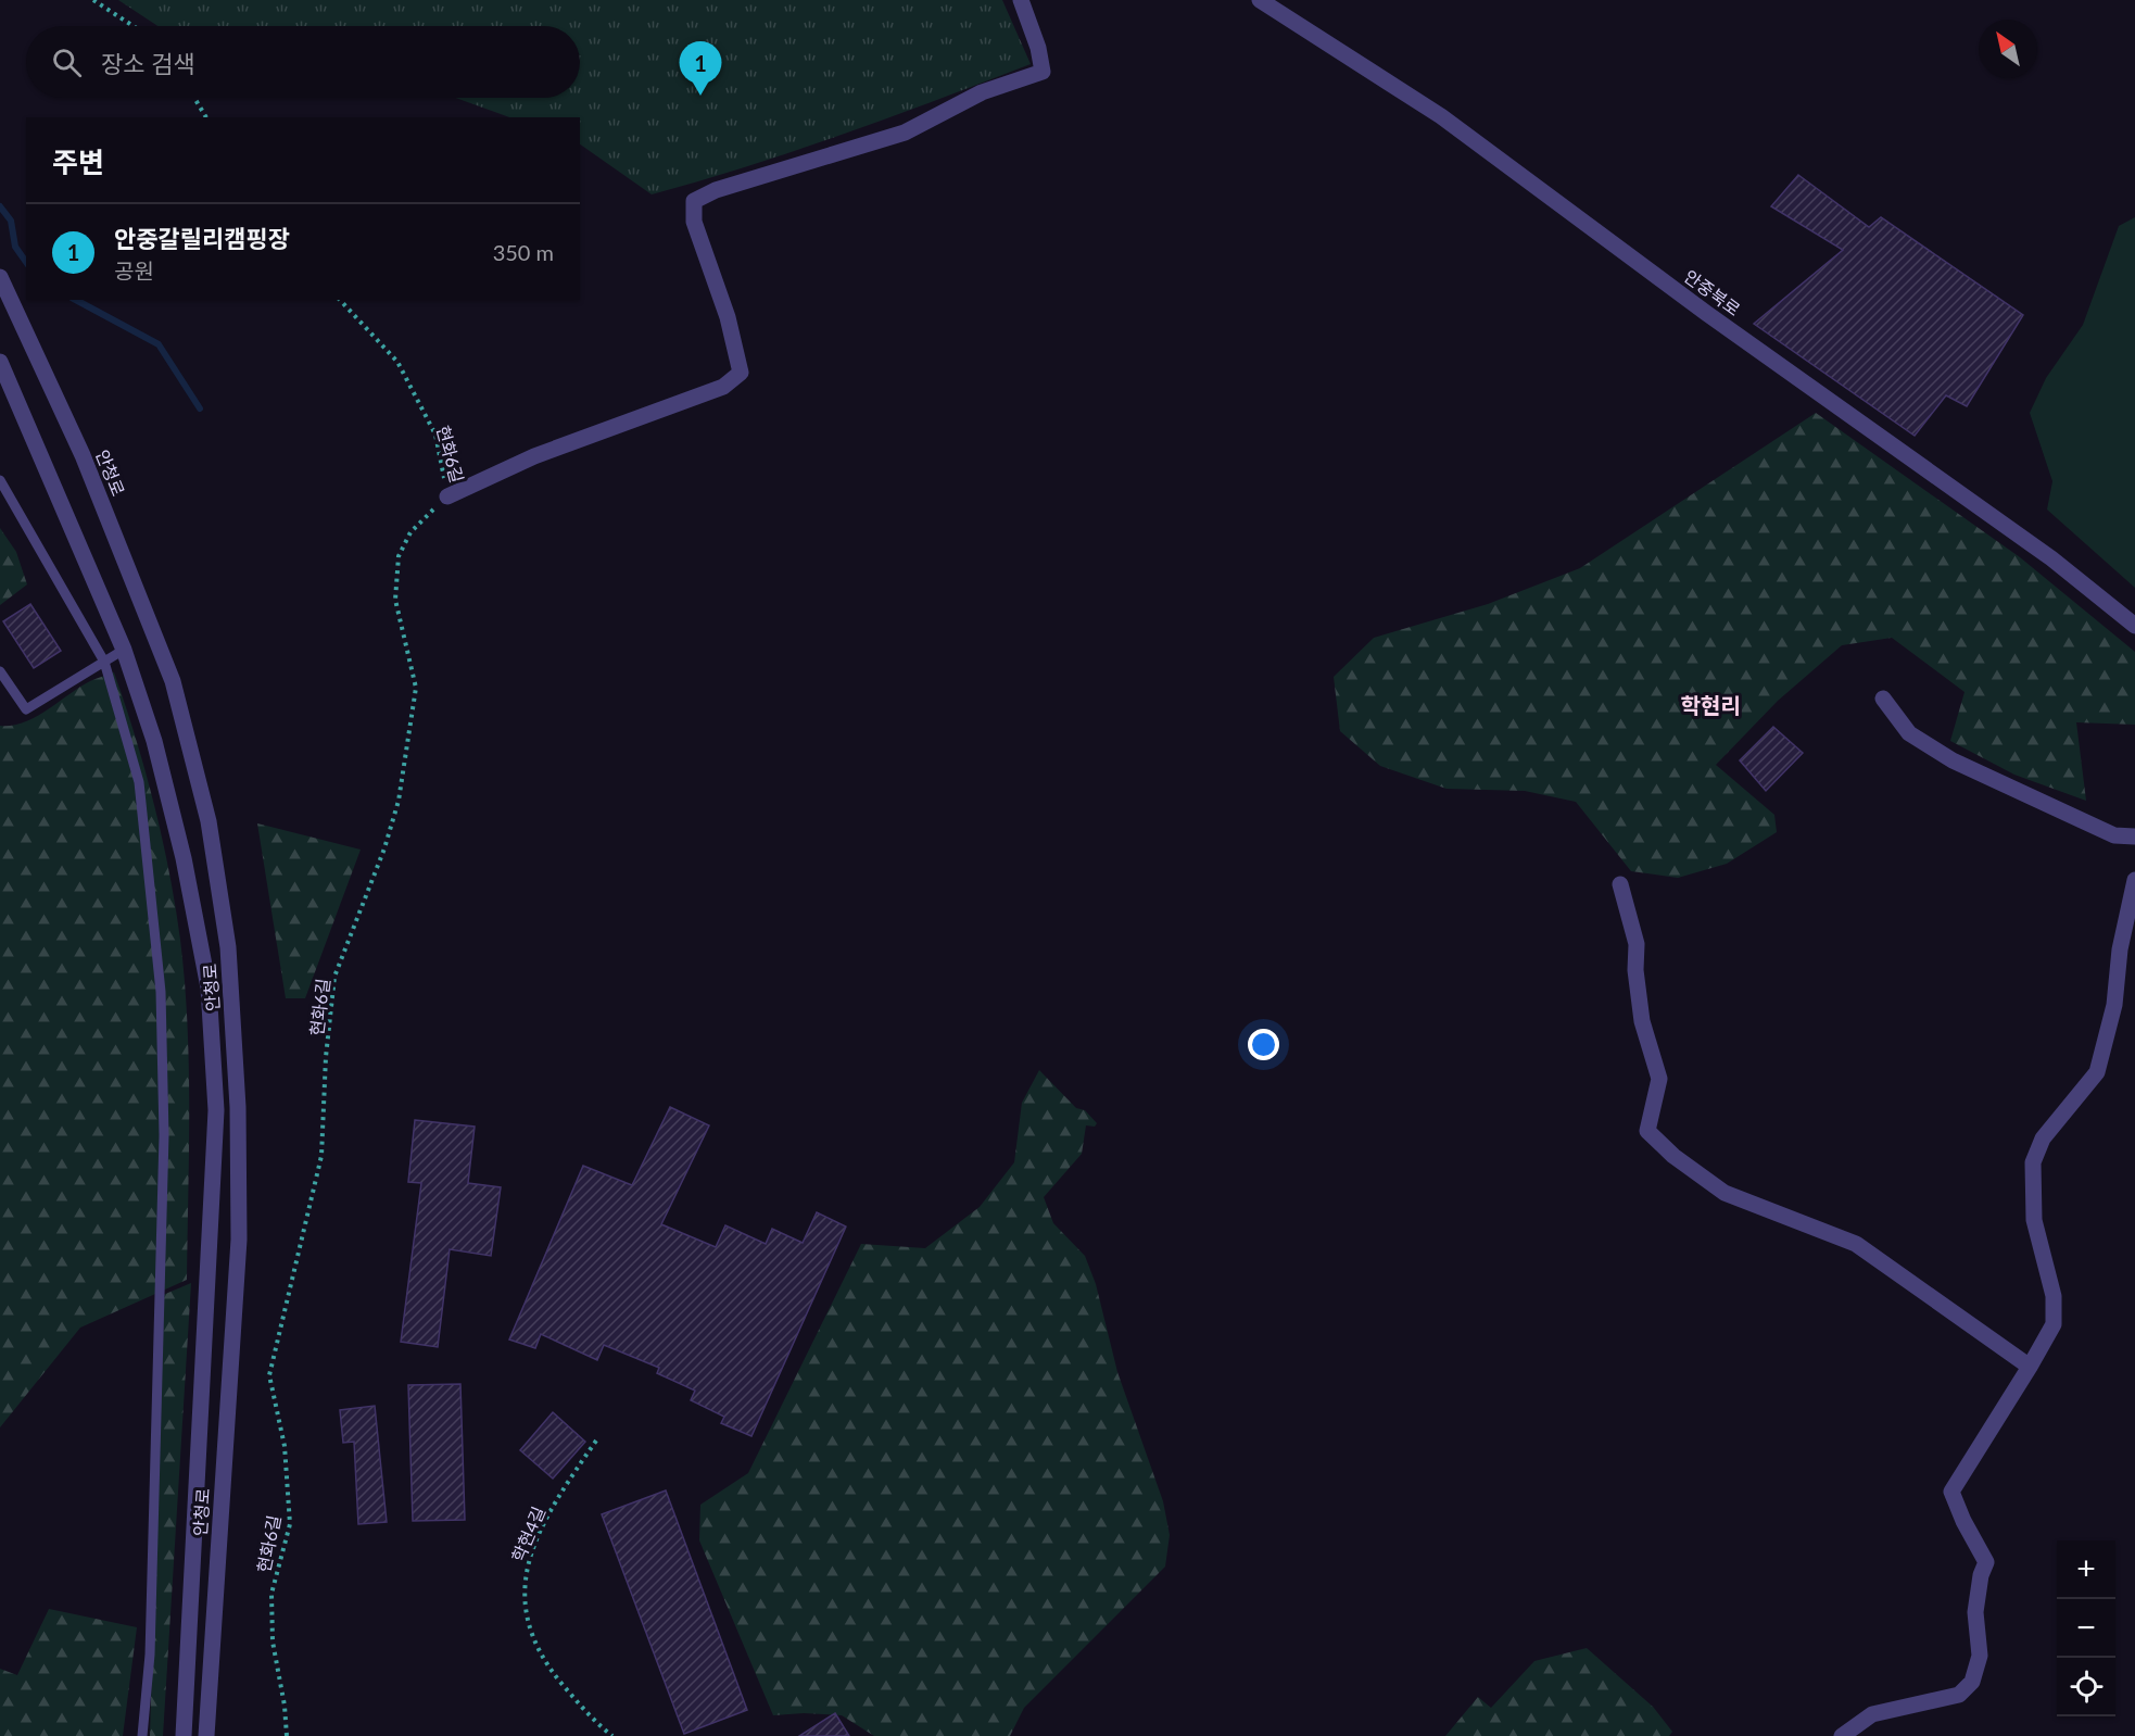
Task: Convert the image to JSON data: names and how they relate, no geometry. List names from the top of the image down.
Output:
{
  "streets": {
    "street": ["안중북로", "안청로"],
    "path": ["현화6길", "학현4길"]
  },
  "districts": ["학현리"],
  "north": "top left",
  "page": {
    "search": "장소 검색",
    "pins": "1",
    "heading": "주변",
    "list": [
      {
        "mark": "1",
        "name": "안중갈릴리캠핑장",
        "note": "공원",
        "value": "350 m"
      }
    ],
    "map_buttons": ["+", "−"]
  }
}
